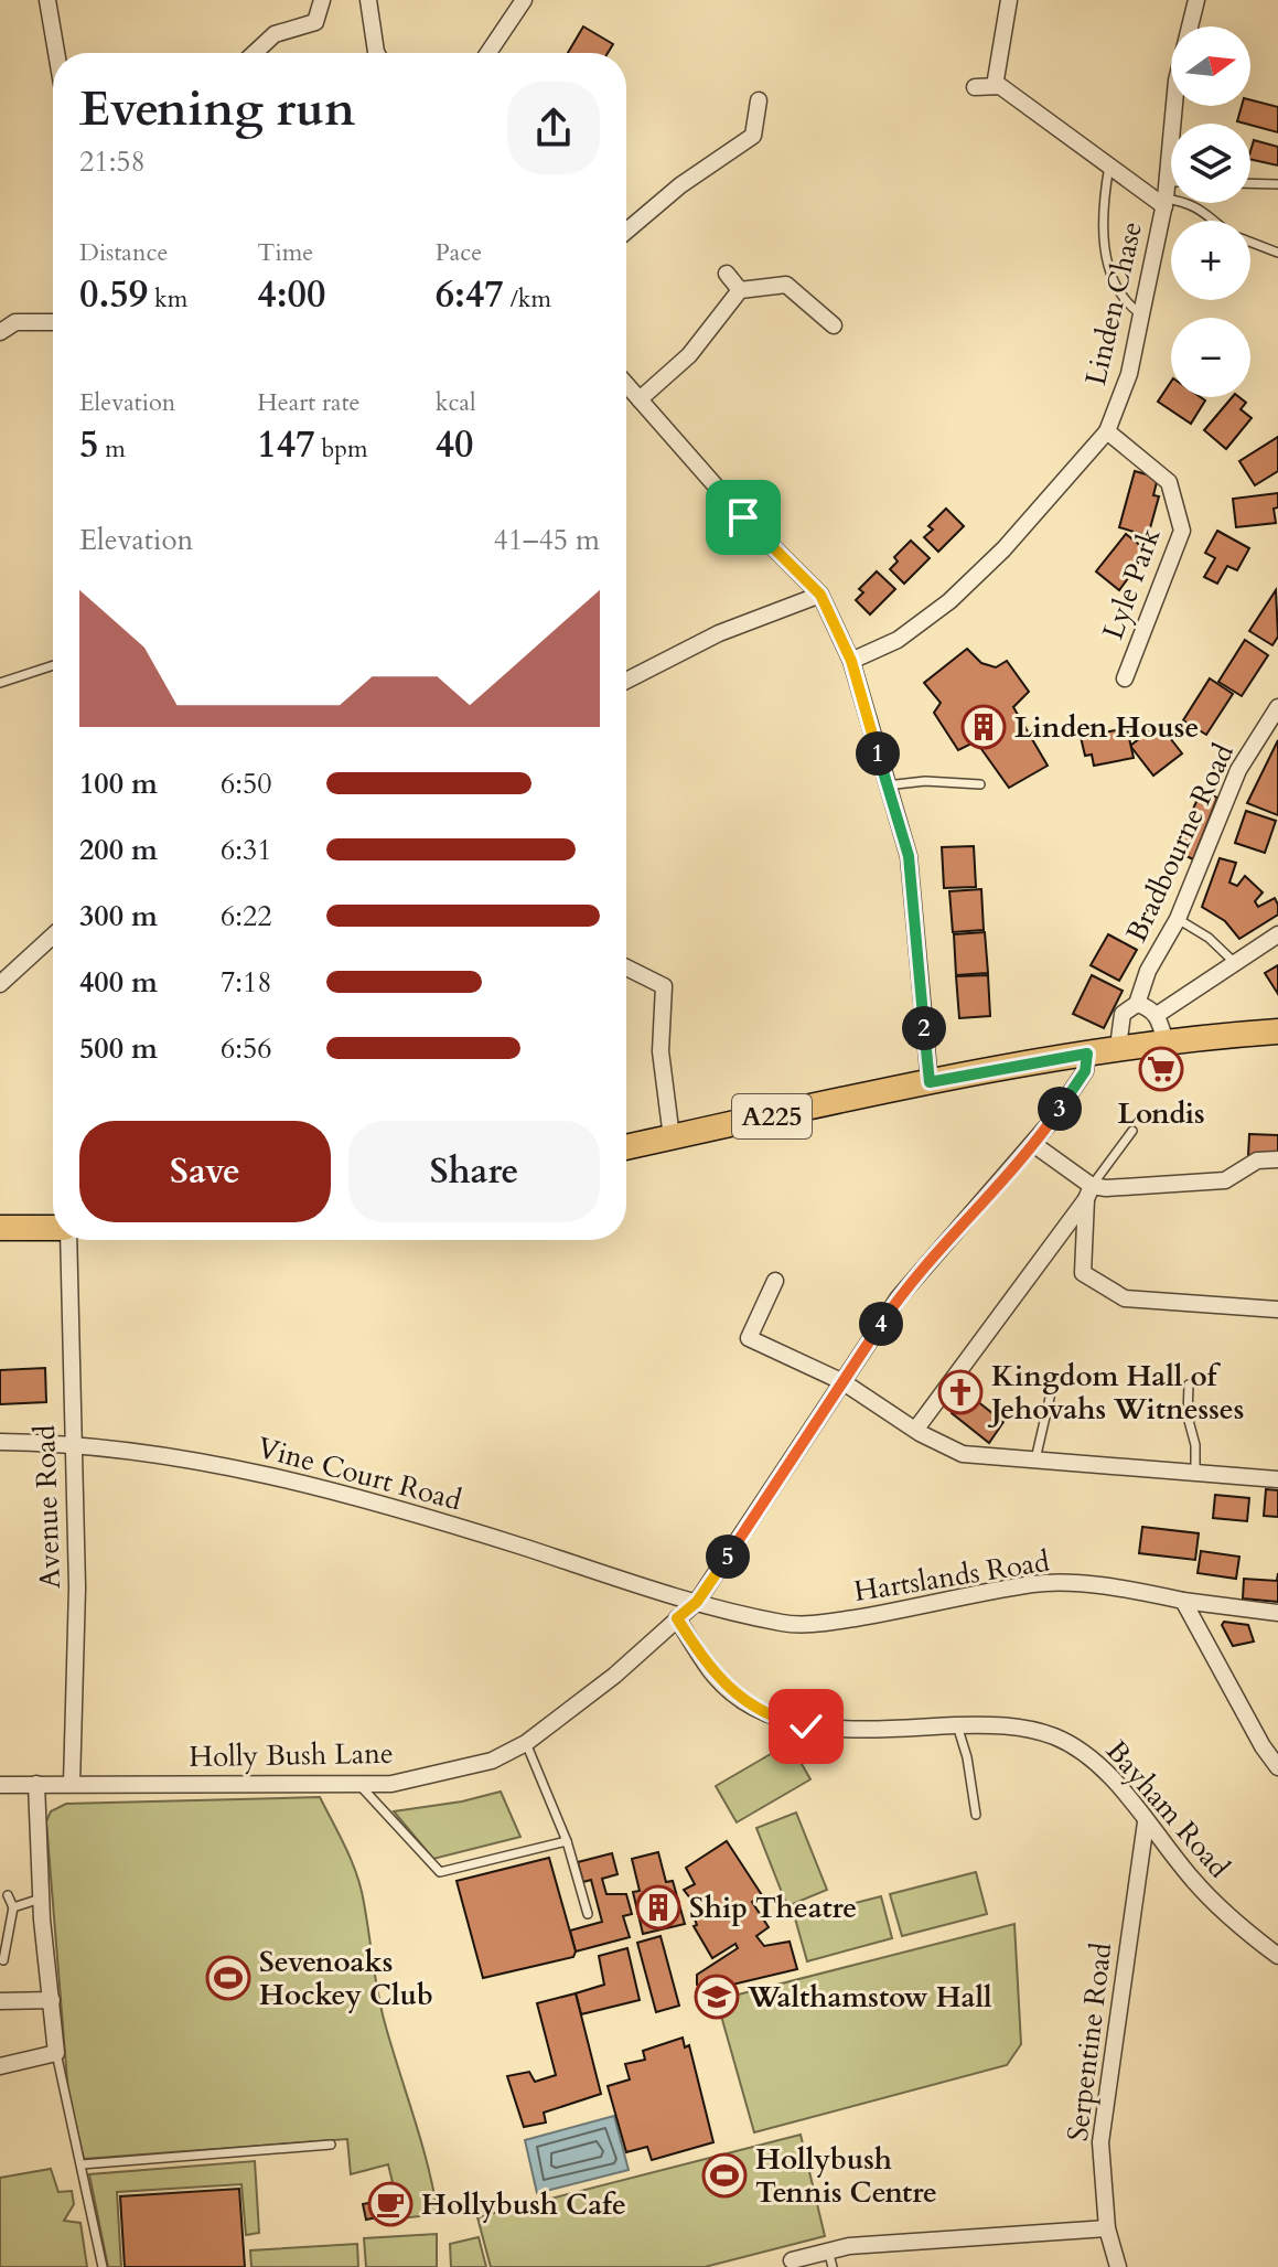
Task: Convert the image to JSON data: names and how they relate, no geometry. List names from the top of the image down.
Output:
{
  "streets": {
    "main road": ["A225"],
    "street": [
      "Linden Chase",
      "Lyle Park",
      "Bradbourne Road",
      "Vine Court Road",
      "Avenue Road",
      "Hartslands Road",
      "Holly Bush Lane",
      "Bayham Road",
      "Serpentine Road"
    ]
  },
  "crossings": [
    ["Linden Chase", "Lyle Park"],
    ["Bradbourne Road", "A225"],
    ["A225", "Holly Bush Lane"],
    ["Vine Court Road", "Avenue Road"],
    ["Vine Court Road", "Hartslands Road"],
    ["Vine Court Road", "Holly Bush Lane"],
    ["Avenue Road", "Holly Bush Lane"],
    ["Hartslands Road", "Holly Bush Lane"],
    ["Holly Bush Lane", "Bayham Road"],
    ["Bayham Road", "Serpentine Road"]
  ],
  "places": {
    "building": ["Linden House", "Ship Theatre"],
    "supermarket": ["Londis"],
    "church": ["Kingdom Hall of Jehovahs Witnesses"],
    "sports": ["Sevenoaks Hockey Club", "Hollybush Tennis Centre"],
    "school or university": ["Walthamstow Hall"],
    "cafe": ["Hollybush Cafe"]
  },
  "north": "right",
  "page": {
    "map_buttons": ["+", "−"],
    "heading": ["Evening run", "21:58"],
    "stats": [
      ["Distance", "0.59 km"],
      ["Time", "4:00"],
      ["Pace", "6:47 /km"],
      ["Elevation", "5 m"],
      ["Heart rate", "147 bpm"],
      ["kcal", "40"]
    ],
    "chart": ["Elevation", "41–45 m"],
    "pins": [
      "1",
      "2",
      "3",
      "4",
      "5"
    ],
    "list": [
      {
        "name": "100 m",
        "note": "6:50"
      },
      {
        "name": "200 m",
        "note": "6:31"
      },
      {
        "name": "300 m",
        "note": "6:22"
      },
      {
        "name": "400 m",
        "note": "7:18"
      },
      {
        "name": "500 m",
        "note": "6:56"
      }
    ],
    "buttons": ["Save", "Share"]
  }
}
